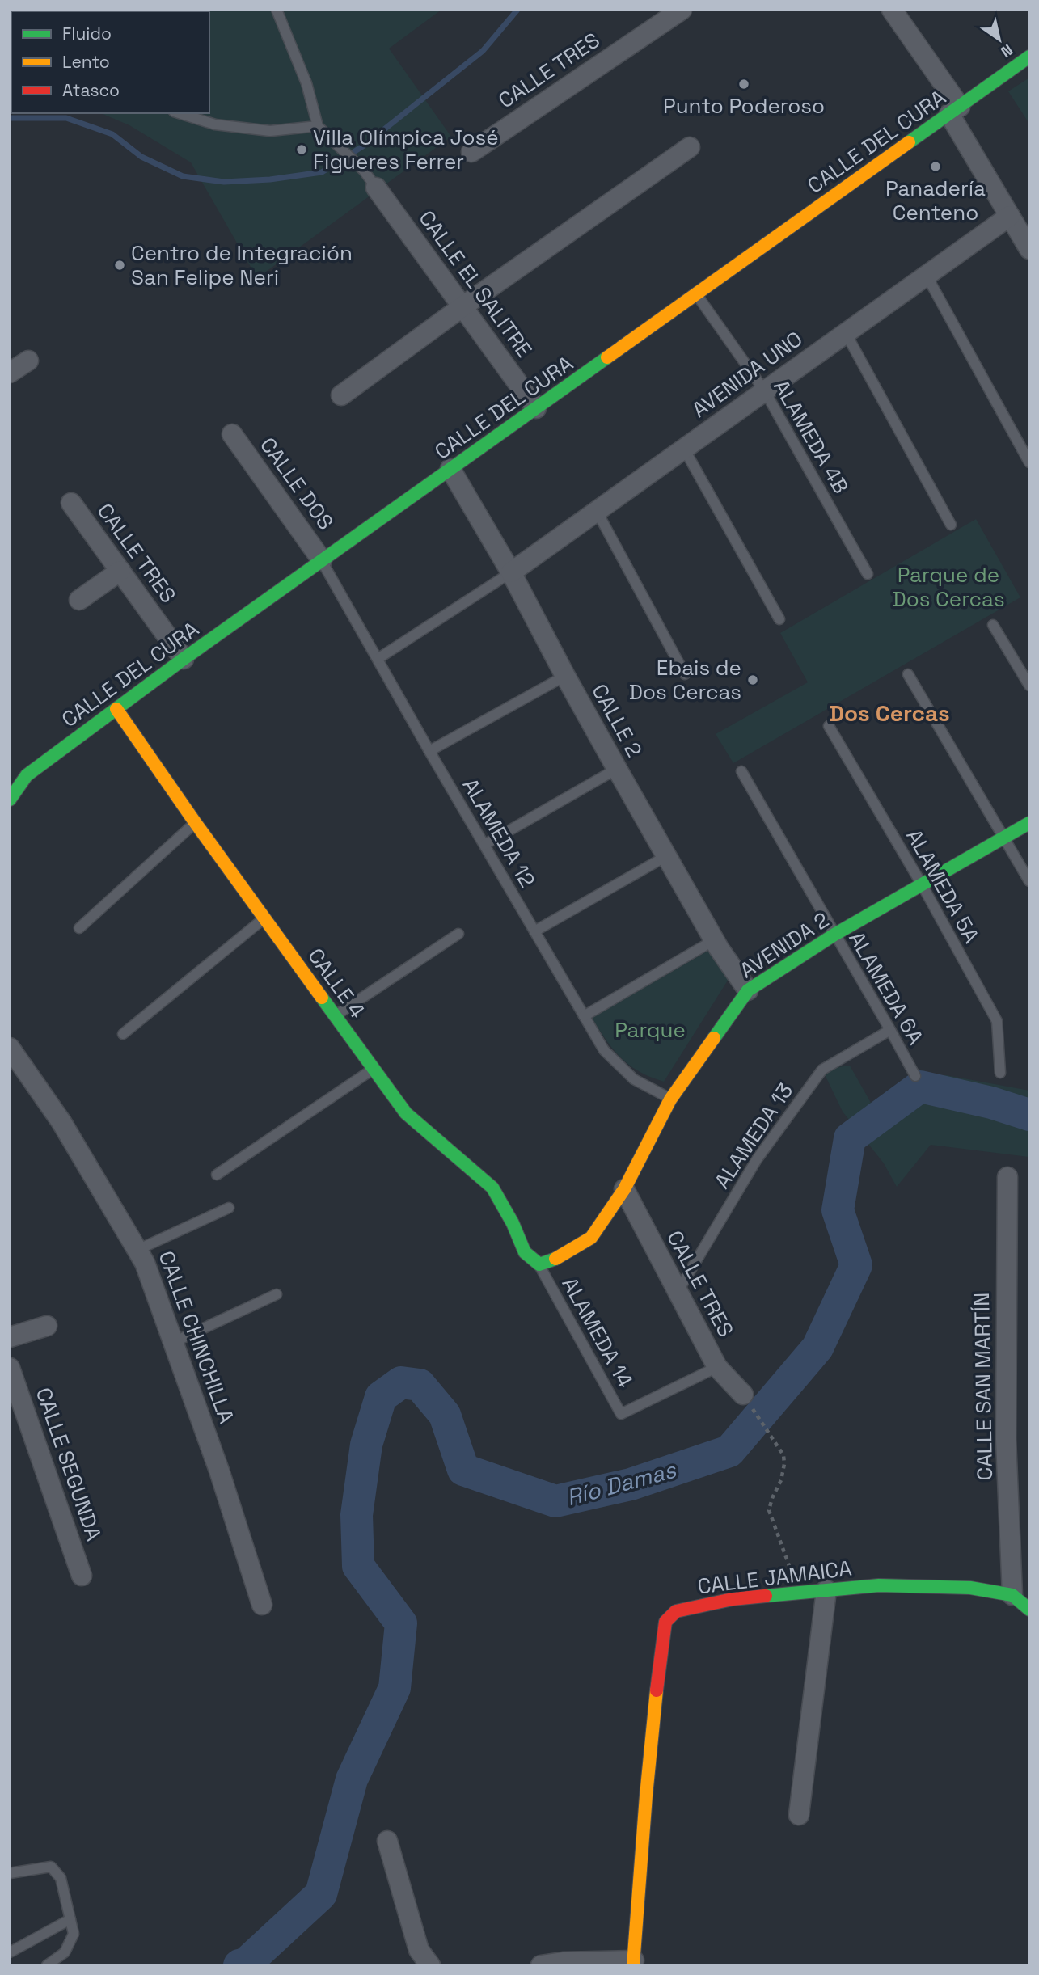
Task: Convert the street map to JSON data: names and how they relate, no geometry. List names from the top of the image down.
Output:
{
  "streets": {
    "street": [
      "CALLE TRES",
      "CALLE DEL CURA",
      "CALLE EL SALITRE",
      "AVENIDA UNO",
      "CALLE DOS",
      "CALLE 2",
      "AVENIDA 2",
      "CALLE 4",
      "CALLE CHINCHILLA",
      "CALLE SAN MARTÍN",
      "CALLE SEGUNDA",
      "CALLE JAMAICA"
    ],
    "lane": [
      "ALAMEDA 4B",
      "ALAMEDA 12",
      "ALAMEDA 5A",
      "ALAMEDA 6A",
      "ALAMEDA 13",
      "ALAMEDA 14"
    ]
  },
  "crossings": [
    ["CALLE TRES", "CALLE DEL CURA"],
    ["CALLE TRES", "AVENIDA 2"],
    ["CALLE TRES", "ALAMEDA 13"],
    ["CALLE TRES", "ALAMEDA 14"],
    ["CALLE DEL CURA", "CALLE EL SALITRE"],
    ["CALLE DEL CURA", "ALAMEDA 4B"],
    ["CALLE DEL CURA", "CALLE DOS"],
    ["CALLE DEL CURA", "CALLE 2"],
    ["CALLE DEL CURA", "ALAMEDA 12"],
    ["CALLE DEL CURA", "CALLE 4"],
    ["AVENIDA UNO", "ALAMEDA 4B"],
    ["AVENIDA UNO", "CALLE 2"],
    ["CALLE DOS", "ALAMEDA 12"],
    ["CALLE 2", "AVENIDA 2"],
    ["ALAMEDA 12", "AVENIDA 2"],
    ["ALAMEDA 5A", "AVENIDA 2"],
    ["AVENIDA 2", "CALLE 4"],
    ["AVENIDA 2", "ALAMEDA 6A"],
    ["AVENIDA 2", "ALAMEDA 14"],
    ["CALLE 4", "ALAMEDA 14"],
    ["ALAMEDA 6A", "ALAMEDA 13"],
    ["CALLE SAN MARTÍN", "CALLE JAMAICA"]
  ],
  "districts": ["Dos Cercas"],
  "water": ["Río Damas"],
  "parks": ["Parque de Dos Cercas", "Parque"],
  "places": [
    "Punto Poderoso",
    "Villa Olímpica José Figueres Ferrer",
    "Panadería Centeno",
    "Centro de Integración San Felipe Neri",
    "Ebais de Dos Cercas"
  ],
  "legend": ["Fluido", "Lento", "Atasco"],
  "north": "bottom right"
}
